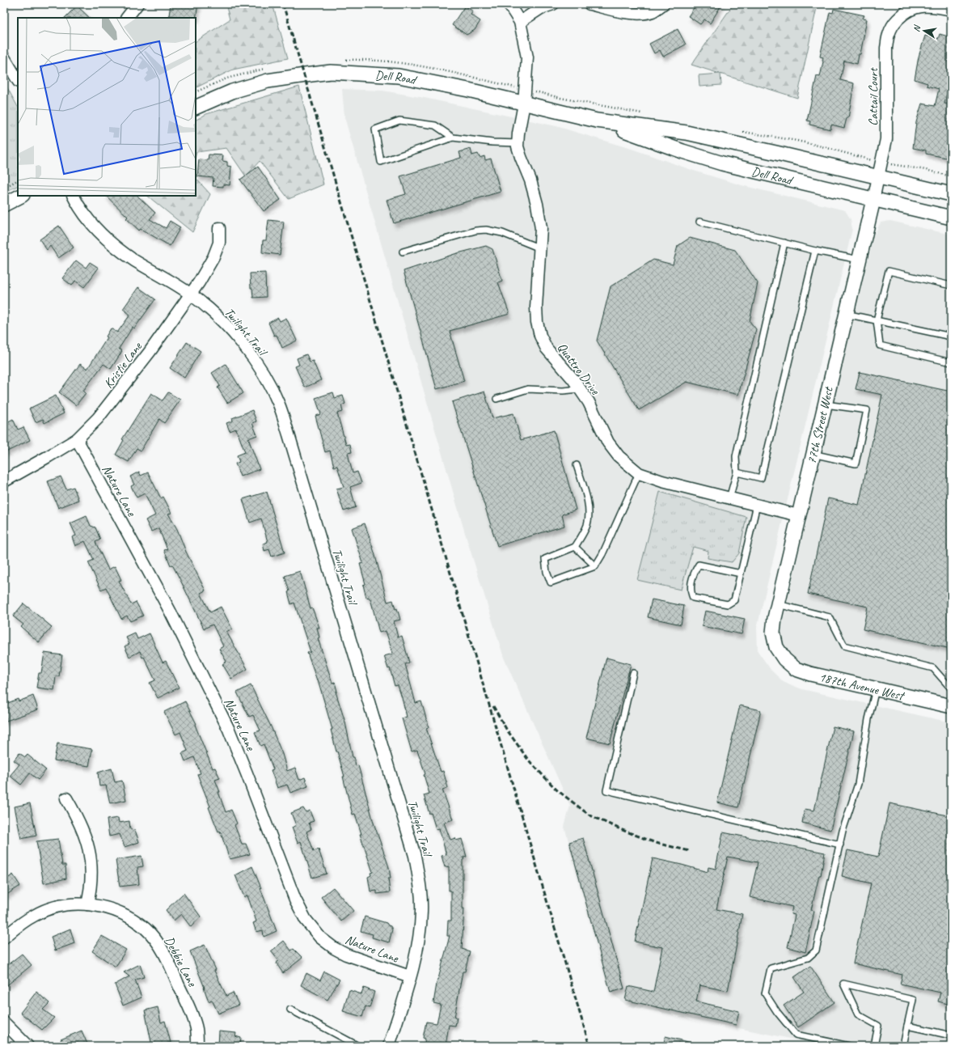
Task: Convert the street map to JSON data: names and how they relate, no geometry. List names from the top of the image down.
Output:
{
  "streets": {
    "street": [
      "Dell Road",
      "Cattail Court",
      "Twilight Trail",
      "Kristie Lane",
      "Quattro Drive",
      "77th Street West",
      "Nature Lane",
      "187th Avenue West",
      "Debbie Lane"
    ]
  },
  "crossings": [
    ["Dell Road", "Cattail Court"],
    ["Dell Road", "Quattro Drive"],
    ["Dell Road", "77th Street West"],
    ["Cattail Court", "77th Street West"],
    ["Twilight Trail", "Kristie Lane"],
    ["Twilight Trail", "Nature Lane"],
    ["Kristie Lane", "Nature Lane"],
    ["Quattro Drive", "77th Street West"],
    ["77th Street West", "187th Avenue West"]
  ],
  "north": "left"
}
